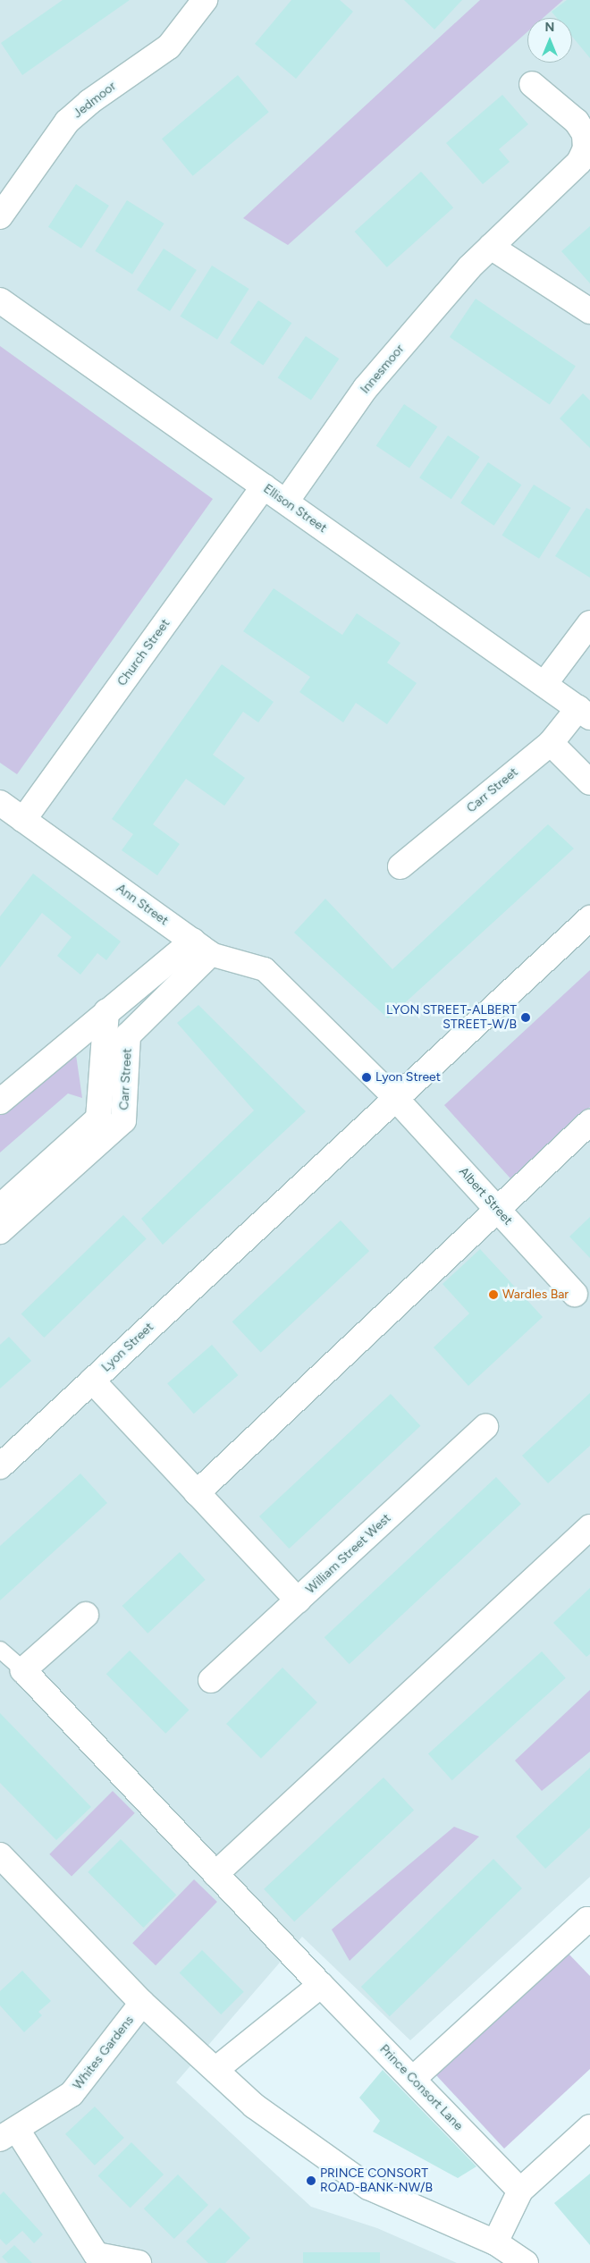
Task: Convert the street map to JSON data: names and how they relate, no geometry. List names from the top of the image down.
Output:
{
  "streets": {
    "street": [
      "Jedmoor",
      "Innesmoor",
      "Ellison Street",
      "Church Street",
      "Carr Street",
      "Ann Street",
      "Albert Street",
      "Lyon Street",
      "William Street West",
      "Whites Gardens",
      "Prince Consort Lane"
    ]
  },
  "crossings": [
    ["Innesmoor", "Ellison Street"],
    ["Ellison Street", "Church Street"],
    ["Ellison Street", "Carr Street"],
    ["Church Street", "Ann Street"],
    ["Carr Street", "Ann Street"],
    ["Albert Street", "Lyon Street"]
  ],
  "places": [
    "LYON STREET-ALBERT STREET-W/B",
    "Lyon Street",
    "Wardles Bar",
    "PRINCE CONSORT ROAD-BANK-NW/B"
  ],
  "north": "top"
}
